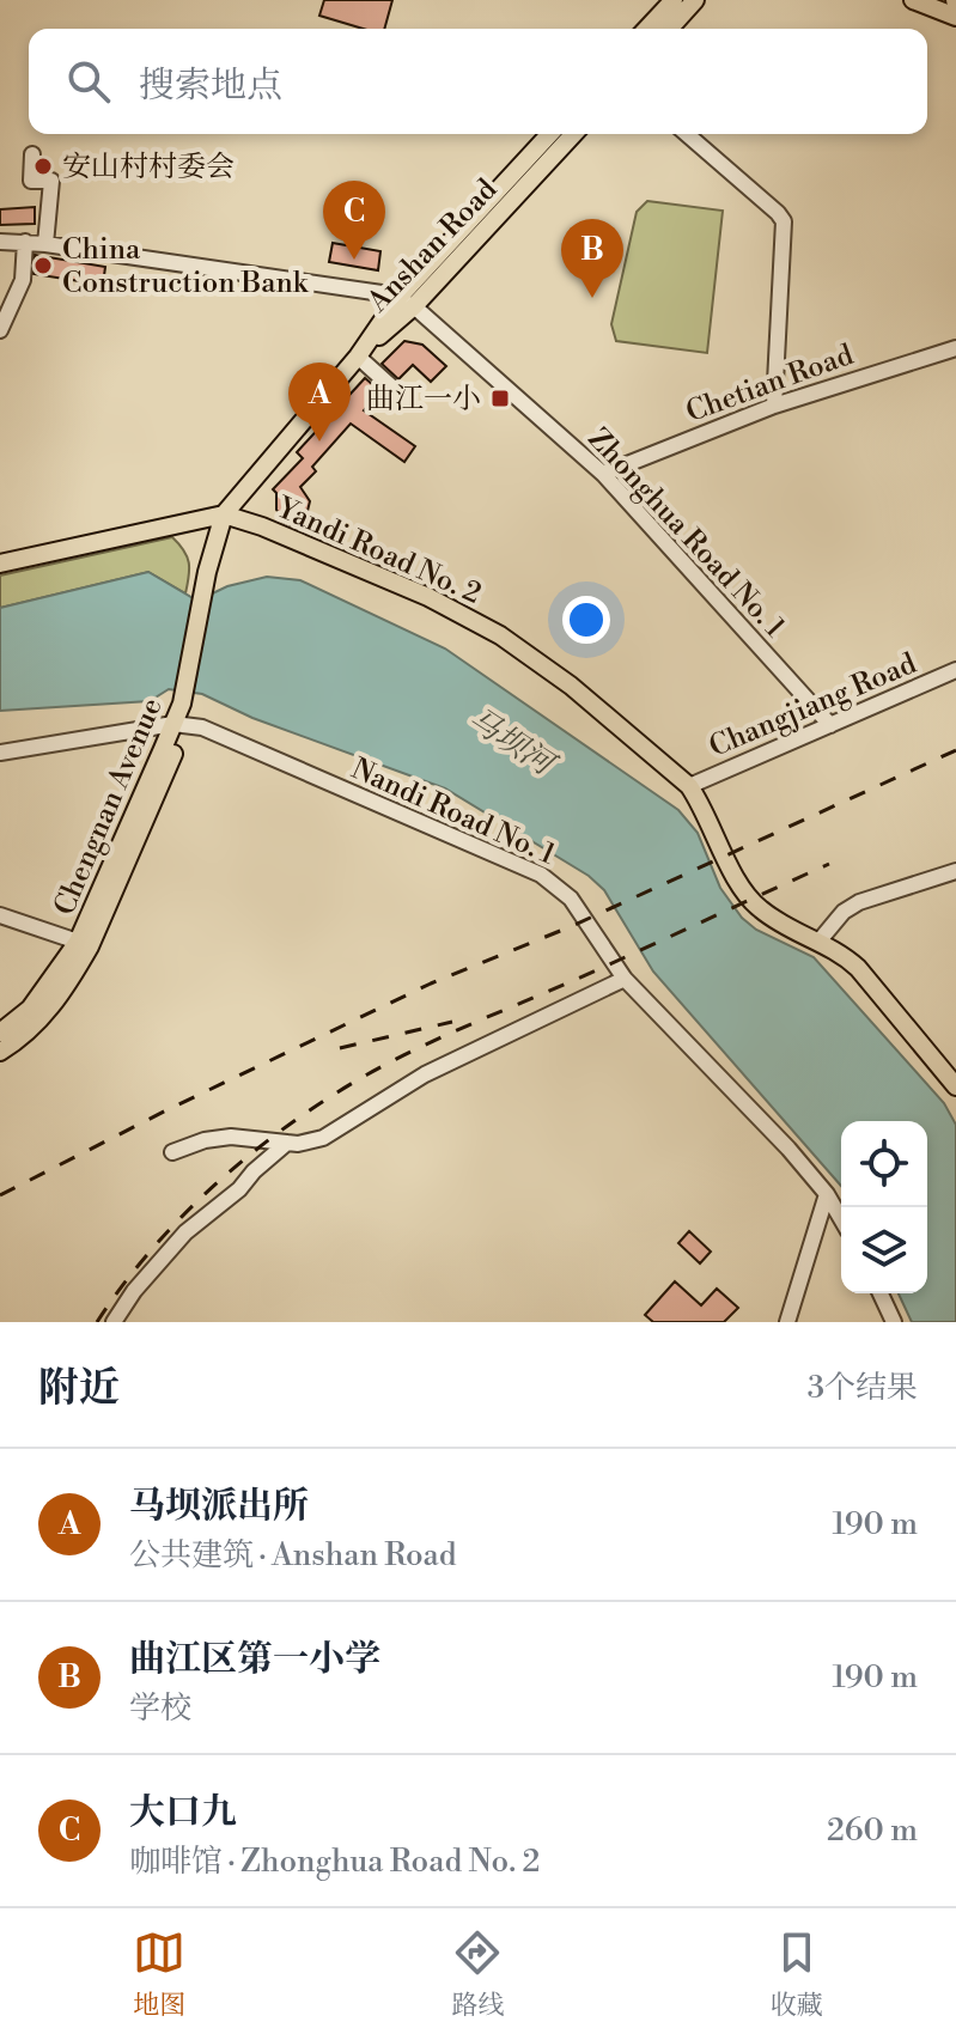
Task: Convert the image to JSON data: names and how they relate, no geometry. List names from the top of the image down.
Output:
{
  "streets": {
    "main road": ["Anshan Road", "Yandi Road No. 2", "Chengnan Avenue"],
    "street": [
      "Chetian Road",
      "Zhonghua Road No. 1",
      "Changjiang Road",
      "Nandi Road No. 1"
    ]
  },
  "crossings": [
    ["Anshan Road", "Zhonghua Road No. 1"],
    ["Anshan Road", "Yandi Road No. 2"],
    ["Anshan Road", "Chengnan Avenue"],
    ["Chetian Road", "Zhonghua Road No. 1"],
    ["Zhonghua Road No. 1", "Changjiang Road"],
    ["Yandi Road No. 2", "Changjiang Road"],
    ["Chengnan Avenue", "Nandi Road No. 1"]
  ],
  "water": ["马坝河"],
  "places": {
    "other": ["安山村村委会", "China Construction Bank"],
    "transit": ["曲江一小"]
  },
  "page": {
    "search": "搜索地点",
    "pins": ["C", "B", "A"],
    "heading": ["附近", "3个结果"],
    "list": [
      {
        "mark": "A",
        "name": "马坝派出所",
        "note": "公共建筑 · Anshan Road",
        "value": "190 m"
      },
      {
        "mark": "B",
        "name": "曲江区第一小学",
        "note": "学校",
        "value": "190 m"
      },
      {
        "mark": "C",
        "name": "大口九",
        "note": "咖啡馆 · Zhonghua Road No. 2",
        "value": "260 m"
      }
    ],
    "nav": ["地图", "路线", "收藏"]
  }
}
